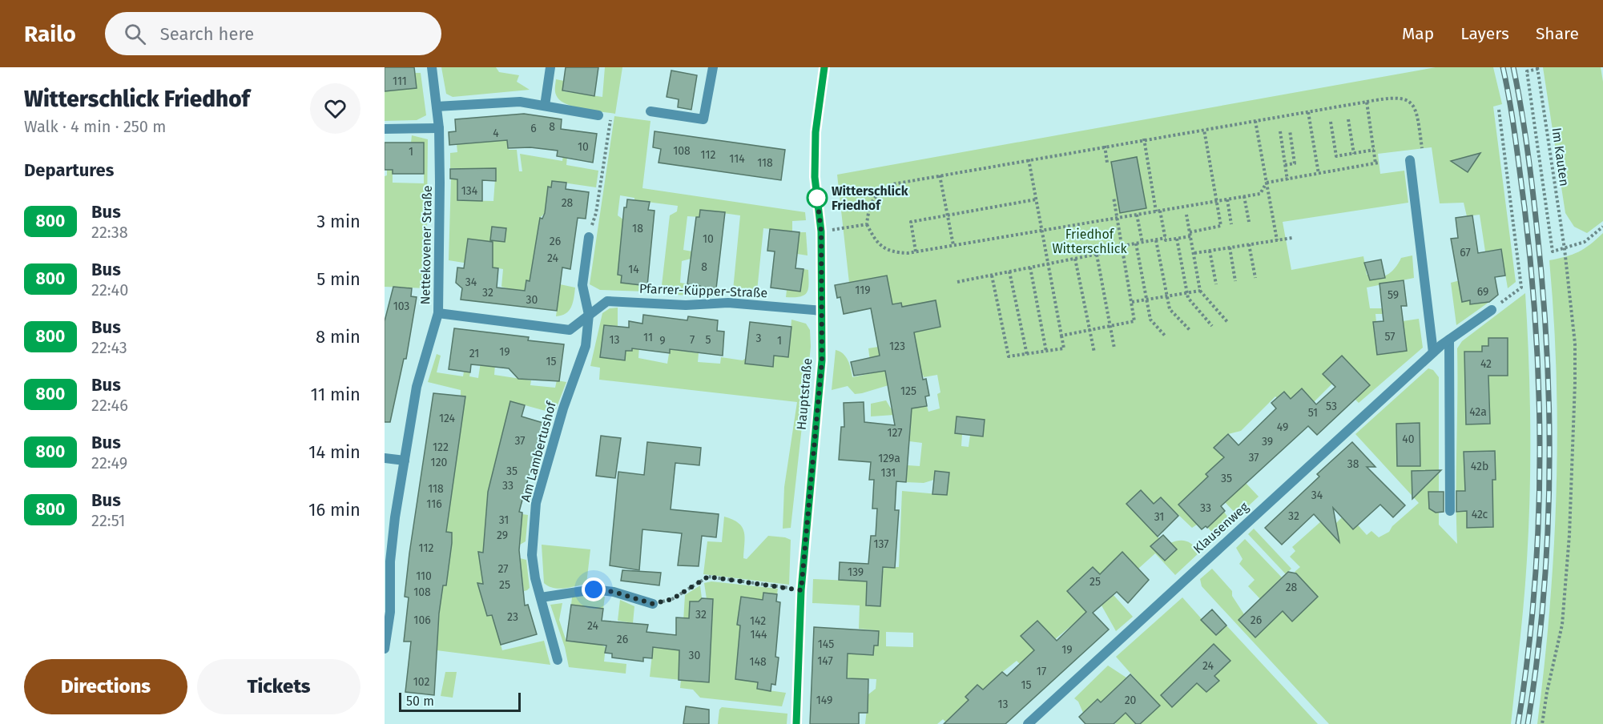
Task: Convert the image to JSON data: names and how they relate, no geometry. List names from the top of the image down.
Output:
{
  "streets": {
    "main road": ["Hauptstraße"],
    "street": [
      "Nettekovener Straße",
      "Pfarrer-Küpper-Straße",
      "Am Lambertushof",
      "Klausenweg"
    ],
    "path": ["Im Kauten"]
  },
  "crossings": [
    ["Nettekovener Straße", "Pfarrer-Küpper-Straße"],
    ["Pfarrer-Küpper-Straße", "Hauptstraße"],
    ["Pfarrer-Küpper-Straße", "Am Lambertushof"]
  ],
  "parks": ["Friedhof Witterschlick"],
  "places": ["Witterschlick Friedhof"],
  "lines": ["bus line 800"],
  "house_numbers": [
    "111",
    "8",
    "6",
    "4",
    "10",
    "108",
    "1",
    "112",
    "114",
    "118",
    "134",
    "28",
    "18",
    "10",
    "26",
    "67",
    "24",
    "8",
    "14",
    "34",
    "119",
    "69",
    "32",
    "59",
    "30",
    "103",
    "57",
    "11",
    "3",
    "13",
    "7",
    "5",
    "9",
    "1",
    "123",
    "19",
    "21",
    "15",
    "42",
    "125",
    "53",
    "42a",
    "51",
    "124",
    "49",
    "127",
    "40",
    "37",
    "39",
    "122",
    "37",
    "129a",
    "120",
    "38",
    "42b",
    "35",
    "131",
    "35",
    "33",
    "118",
    "34",
    "116",
    "33",
    "42c",
    "32",
    "31",
    "31",
    "29",
    "137",
    "112",
    "27",
    "139",
    "110",
    "25",
    "25",
    "28",
    "108",
    "32",
    "23",
    "106",
    "26",
    "142",
    "24",
    "144",
    "26",
    "145",
    "19",
    "30",
    "147",
    "148",
    "24",
    "17",
    "102",
    "15",
    "149",
    "20",
    "13"
  ],
  "scale_bar": "50 m",
  "page": {
    "header": "Railo",
    "search": "Search here",
    "nav": ["Map", "Layers", "Share"],
    "heading": [
      ["Witterschlick Friedhof", "Walk · 4 min · 250 m"],
      "Departures"
    ],
    "list": [
      {
        "mark": "800",
        "name": "Bus",
        "note": "22:38",
        "value": "3 min"
      },
      {
        "mark": "800",
        "name": "Bus",
        "note": "22:40",
        "value": "5 min"
      },
      {
        "mark": "800",
        "name": "Bus",
        "note": "22:43",
        "value": "8 min"
      },
      {
        "mark": "800",
        "name": "Bus",
        "note": "22:46",
        "value": "11 min"
      },
      {
        "mark": "800",
        "name": "Bus",
        "note": "22:49",
        "value": "14 min"
      },
      {
        "mark": "800",
        "name": "Bus",
        "note": "22:51",
        "value": "16 min"
      }
    ],
    "buttons": ["Directions", "Tickets"],
    "scale": "50 m"
  }
}
